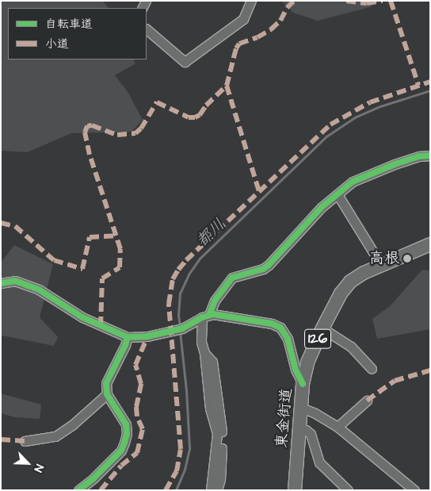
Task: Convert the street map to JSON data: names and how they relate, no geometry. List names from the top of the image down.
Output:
{
  "streets": {
    "highway": ["126", "東金街道"]
  },
  "water": ["都川"],
  "places": ["高根"],
  "legend": ["自転車道", "小道"],
  "north": "bottom right"
}
